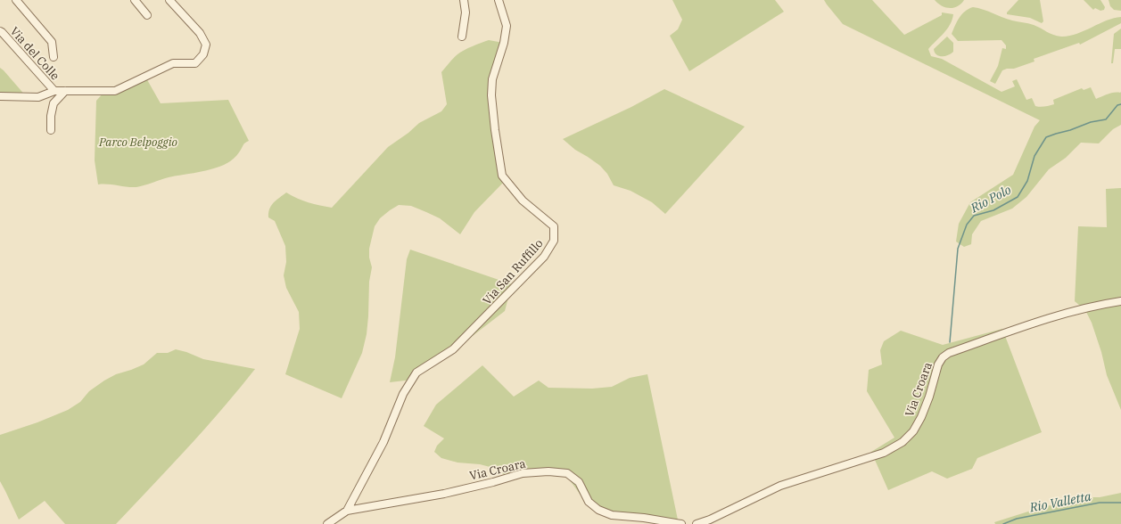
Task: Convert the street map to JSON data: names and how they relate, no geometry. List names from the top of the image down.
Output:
{
  "streets": {
    "street": ["Via del Colle", "Via San Ruffillo", "Via Croara"]
  },
  "crossings": [
    ["Via San Ruffillo", "Via Croara"]
  ],
  "water": ["Rio Polo", "Rio Valletta"],
  "parks": ["Parco Belpoggio"]
}
